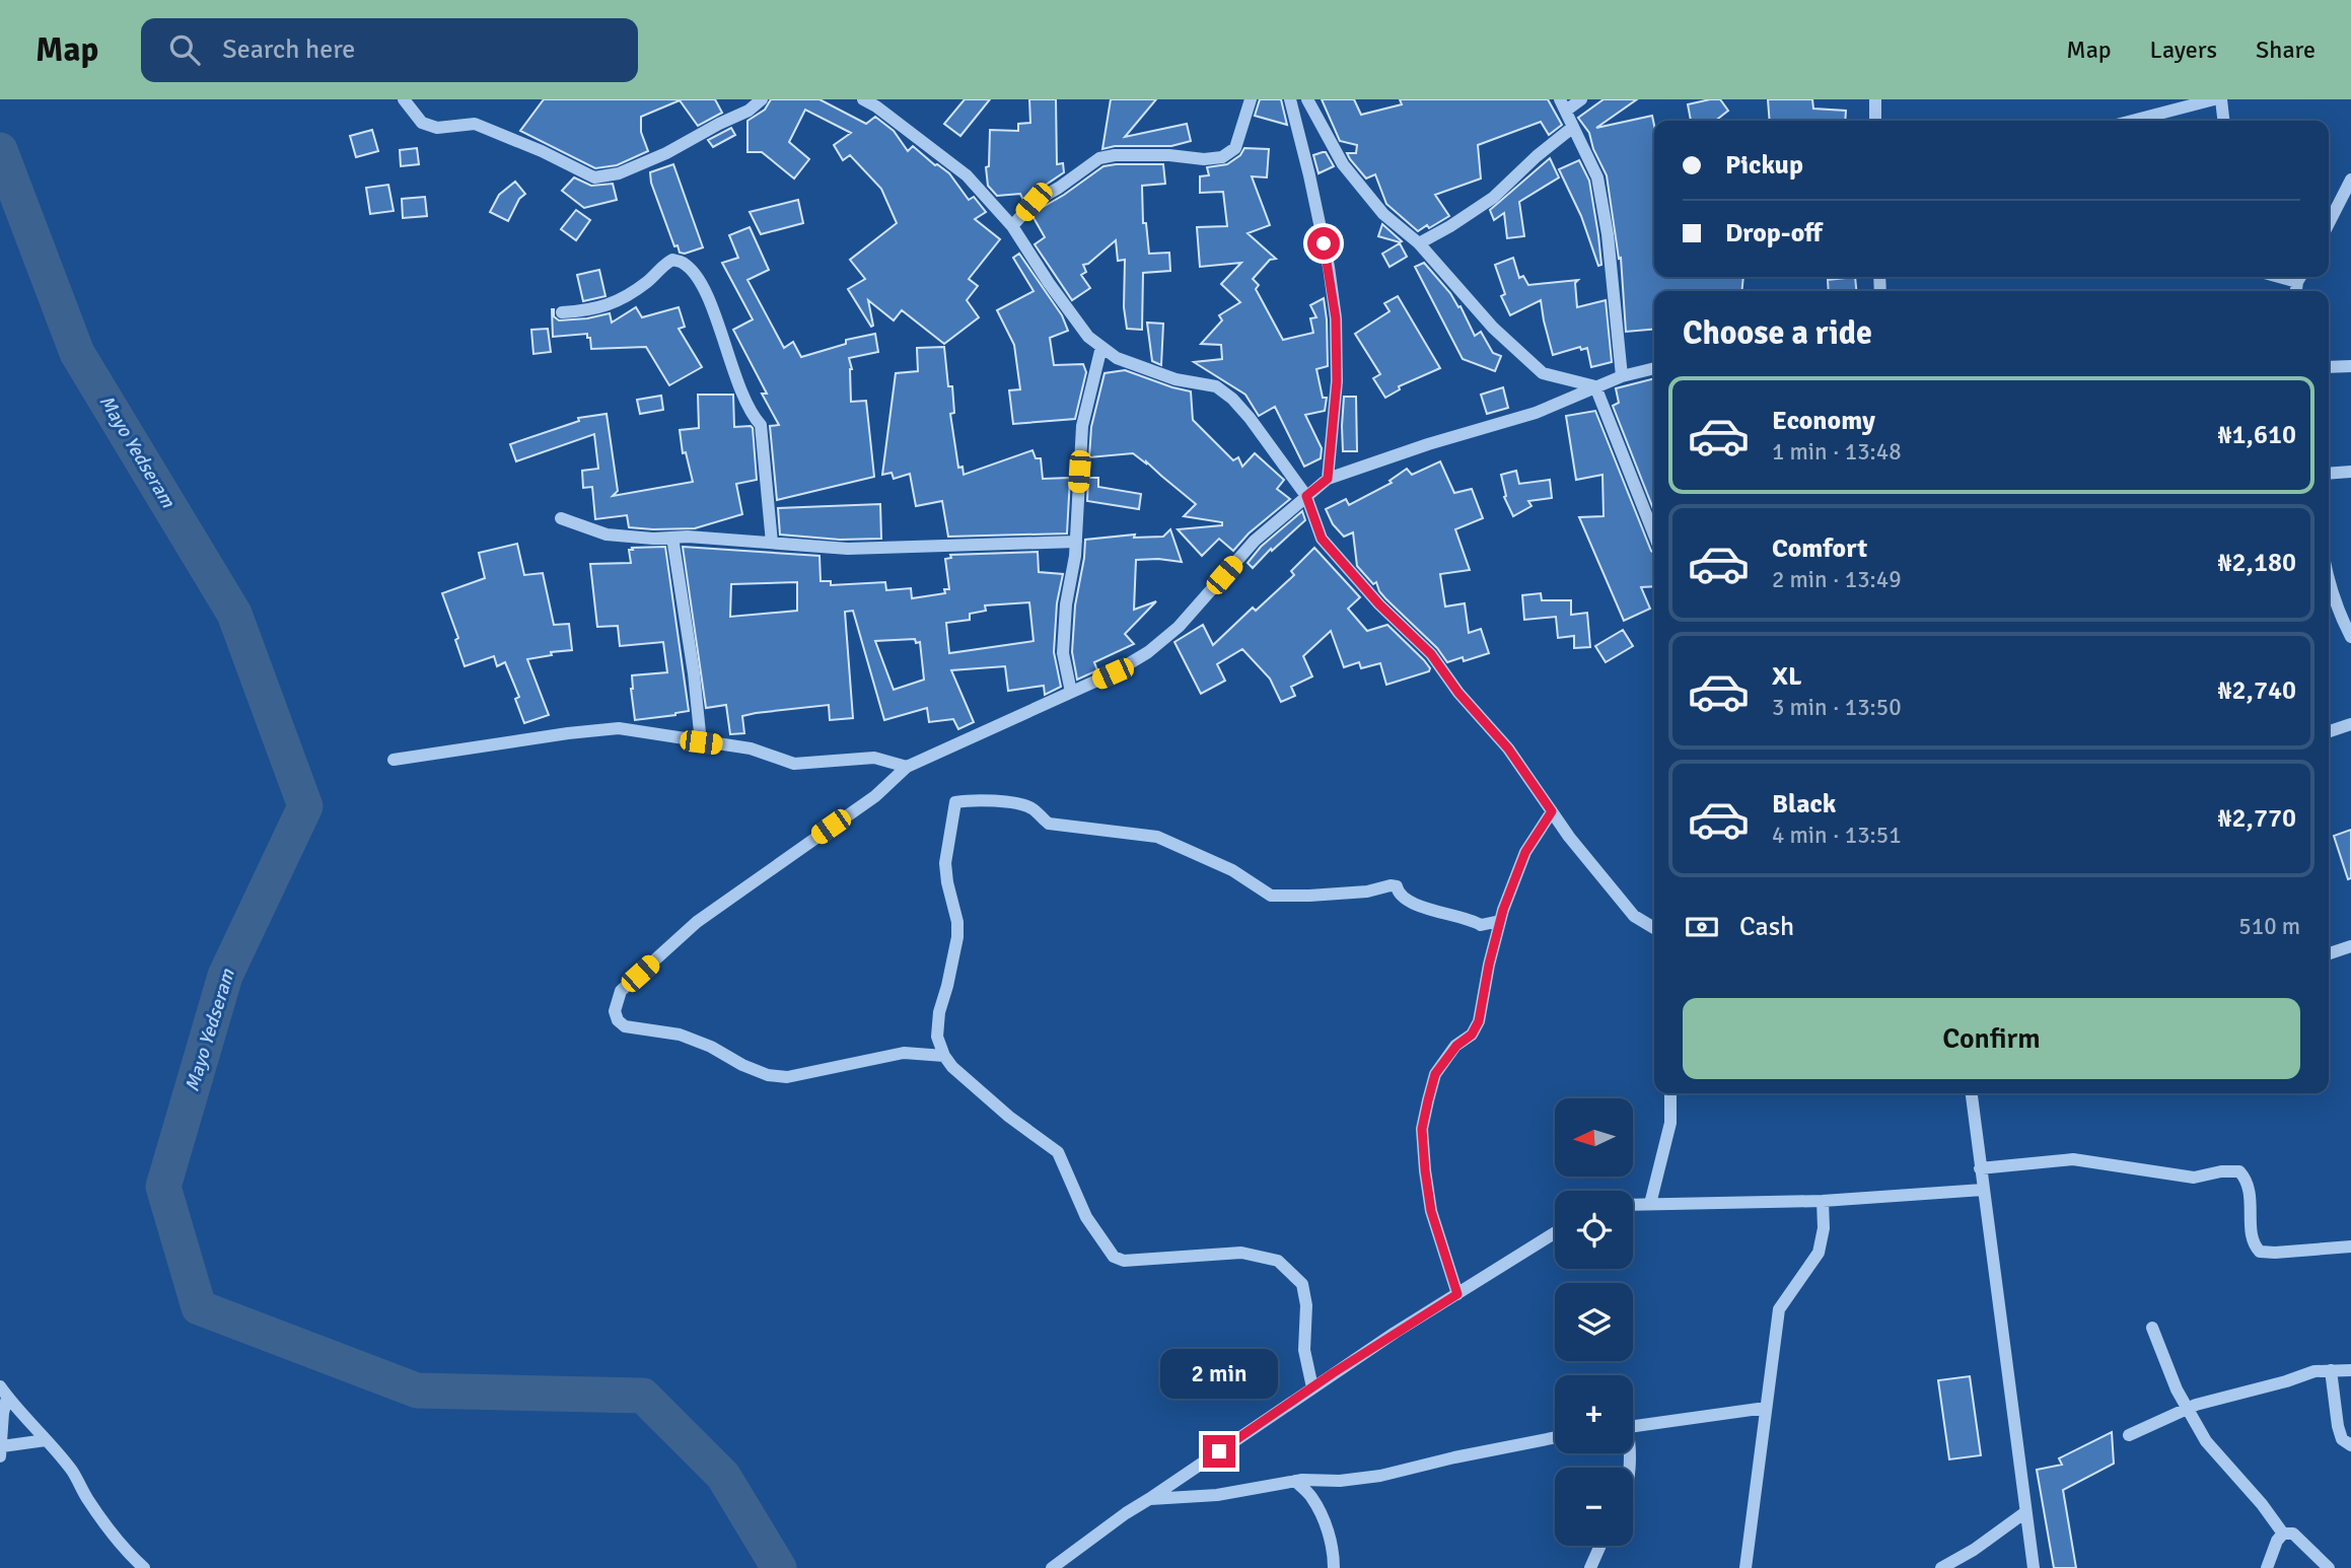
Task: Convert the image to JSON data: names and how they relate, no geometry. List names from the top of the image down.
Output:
{
  "water": ["Mayo Yedseram"],
  "north": "left",
  "page": {
    "header": "Map",
    "search": "Search here",
    "nav": ["Map", "Layers", "Share"],
    "banner": ["Pickup", "Drop-off"],
    "heading": "Choose a ride",
    "list": [
      {
        "name": "Economy",
        "note": "1 min · 13:48",
        "value": "₦1,610"
      },
      {
        "name": "Comfort",
        "note": "2 min · 13:49",
        "value": "₦2,180"
      },
      {
        "name": "XL",
        "note": "3 min · 13:50",
        "value": "₦2,740"
      },
      {
        "name": "Black",
        "note": "4 min · 13:51",
        "value": "₦2,770"
      }
    ],
    "pay": ["Cash", "510 m"],
    "buttons": "Confirm",
    "map_buttons": ["+", "−"],
    "bubble": "2 min"
  }
}
